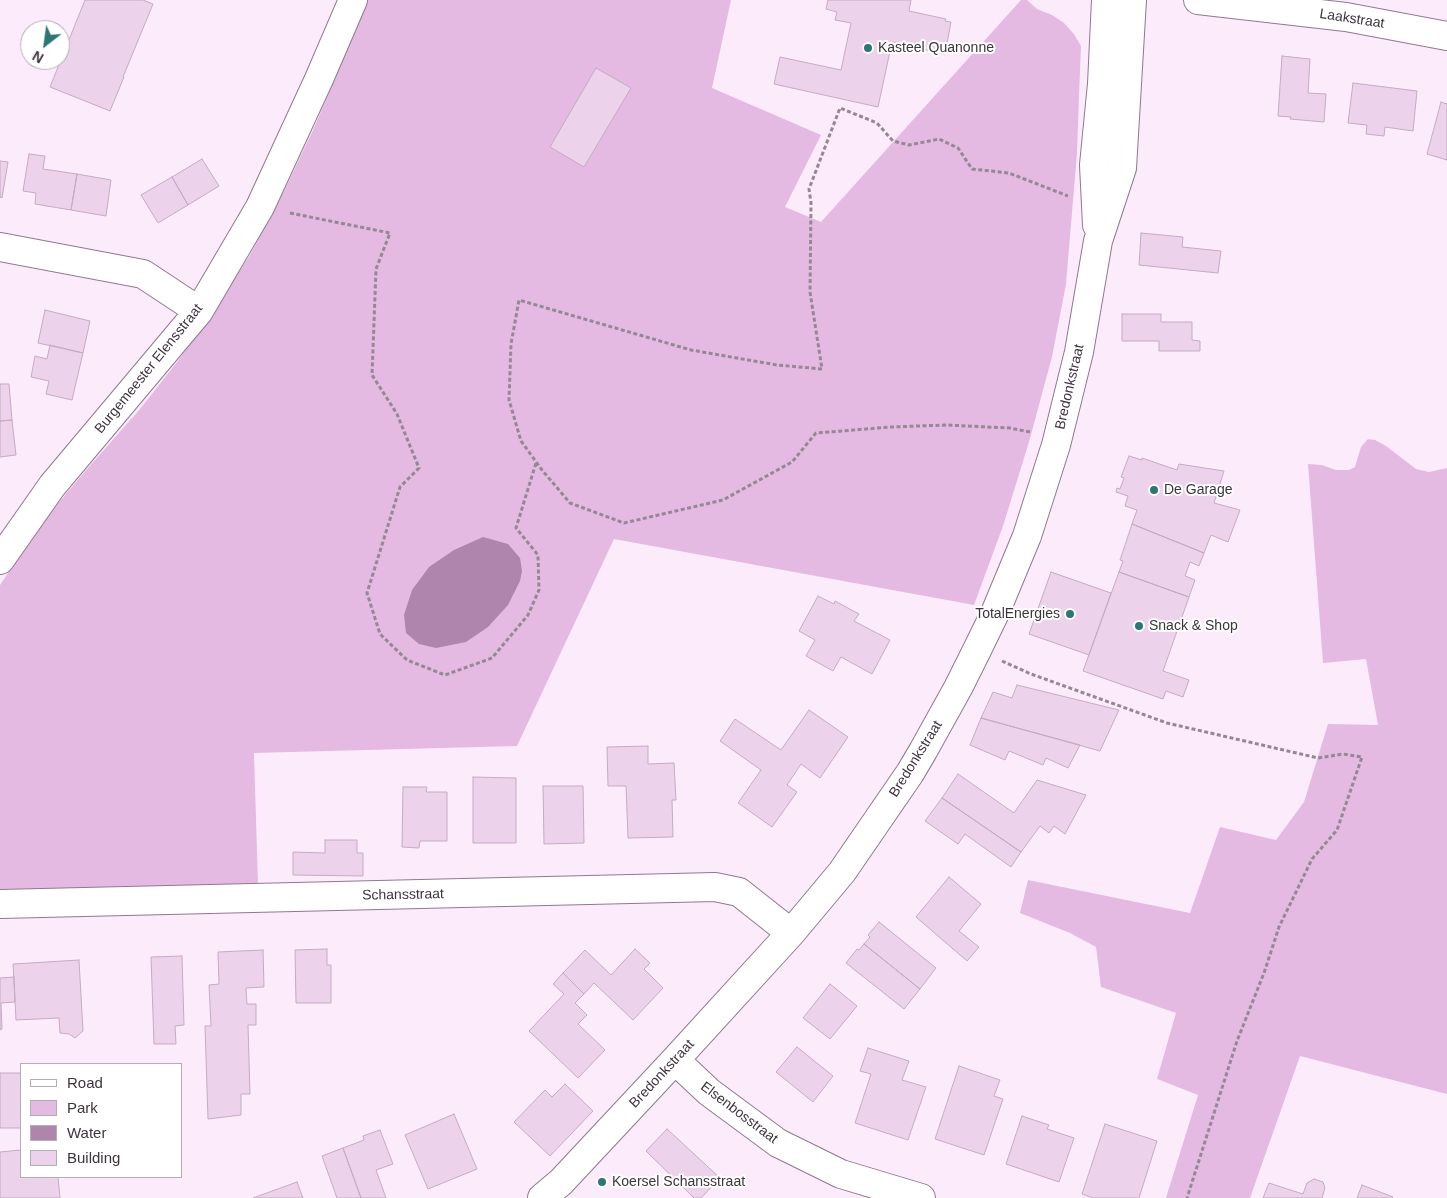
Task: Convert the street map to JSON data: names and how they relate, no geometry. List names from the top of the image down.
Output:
{
  "streets": {
    "street": [
      "Laakstraat",
      "Burgemeester Elensstraat",
      "Bredonkstraat",
      "Schansstraat",
      "Elsenbosstraat"
    ]
  },
  "crossings": [
    ["Bredonkstraat", "Schansstraat"],
    ["Bredonkstraat", "Elsenbosstraat"]
  ],
  "places": [
    "Kasteel Quanonne",
    "De Garage",
    "TotalEnergies",
    "Snack & Shop",
    "Koersel Schansstraat"
  ],
  "legend": [
    "Road",
    "Park",
    "Water",
    "Building"
  ],
  "north": "bottom left"
}
